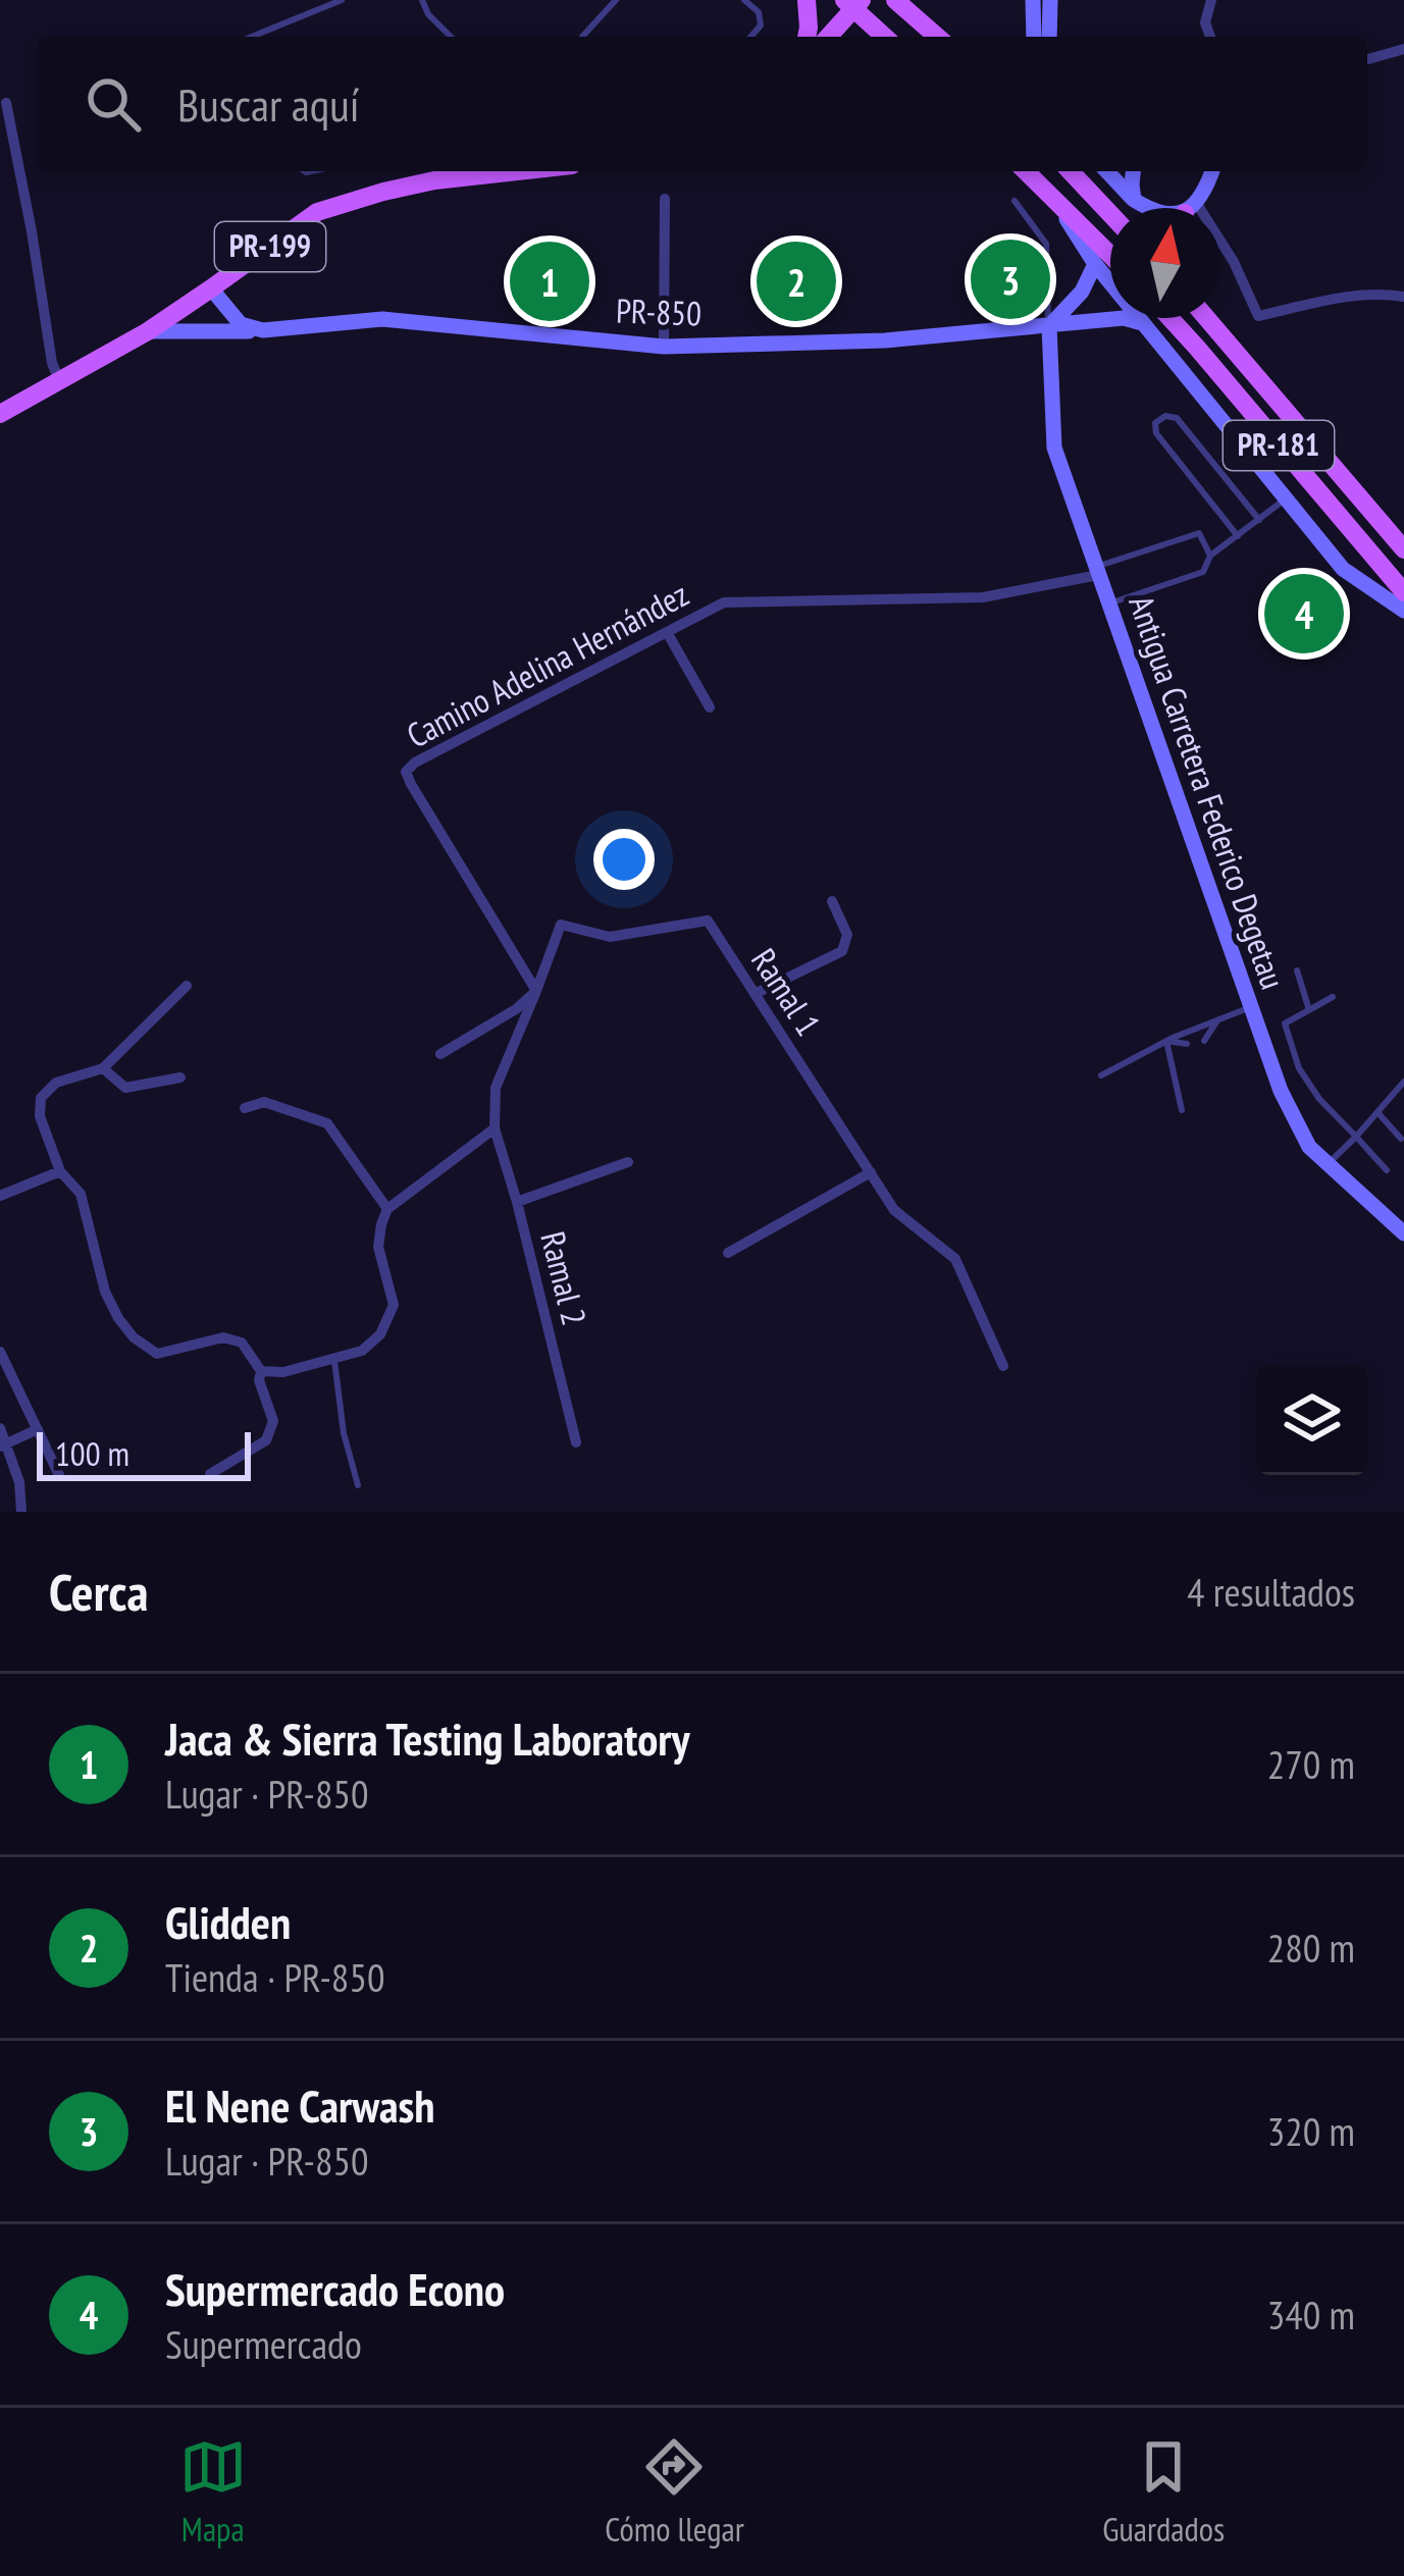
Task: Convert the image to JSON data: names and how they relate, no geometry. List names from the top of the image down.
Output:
{
  "streets": {
    "main road": ["PR-199", "PR-181"],
    "street": [
      "PR-850",
      "Camino Adelina Hernández",
      "Antigua Carretera Federico Degetau",
      "Ramal 1",
      "Ramal 2"
    ]
  },
  "crossings": [
    ["PR-199", "PR-850"],
    ["PR-850", "Antigua Carretera Federico Degetau"],
    ["Camino Adelina Hernández", "Antigua Carretera Federico Degetau"],
    ["Camino Adelina Hernández", "Ramal 1"]
  ],
  "scale_bar": "100 m",
  "north": "top",
  "page": {
    "search": "Buscar aquí",
    "pins": [
      "3",
      "1",
      "2",
      "4"
    ],
    "scale": "100 m",
    "heading": ["Cerca", "4 resultados"],
    "list": [
      {
        "mark": "1",
        "name": "Jaca & Sierra Testing Laboratory",
        "note": "Lugar · PR-850",
        "value": "270 m"
      },
      {
        "mark": "2",
        "name": "Glidden",
        "note": "Tienda · PR-850",
        "value": "280 m"
      },
      {
        "mark": "3",
        "name": "El Nene Carwash",
        "note": "Lugar · PR-850",
        "value": "320 m"
      },
      {
        "mark": "4",
        "name": "Supermercado Econo",
        "note": "Supermercado",
        "value": "340 m"
      }
    ],
    "nav": ["Mapa", "Cómo llegar", "Guardados"]
  }
}
